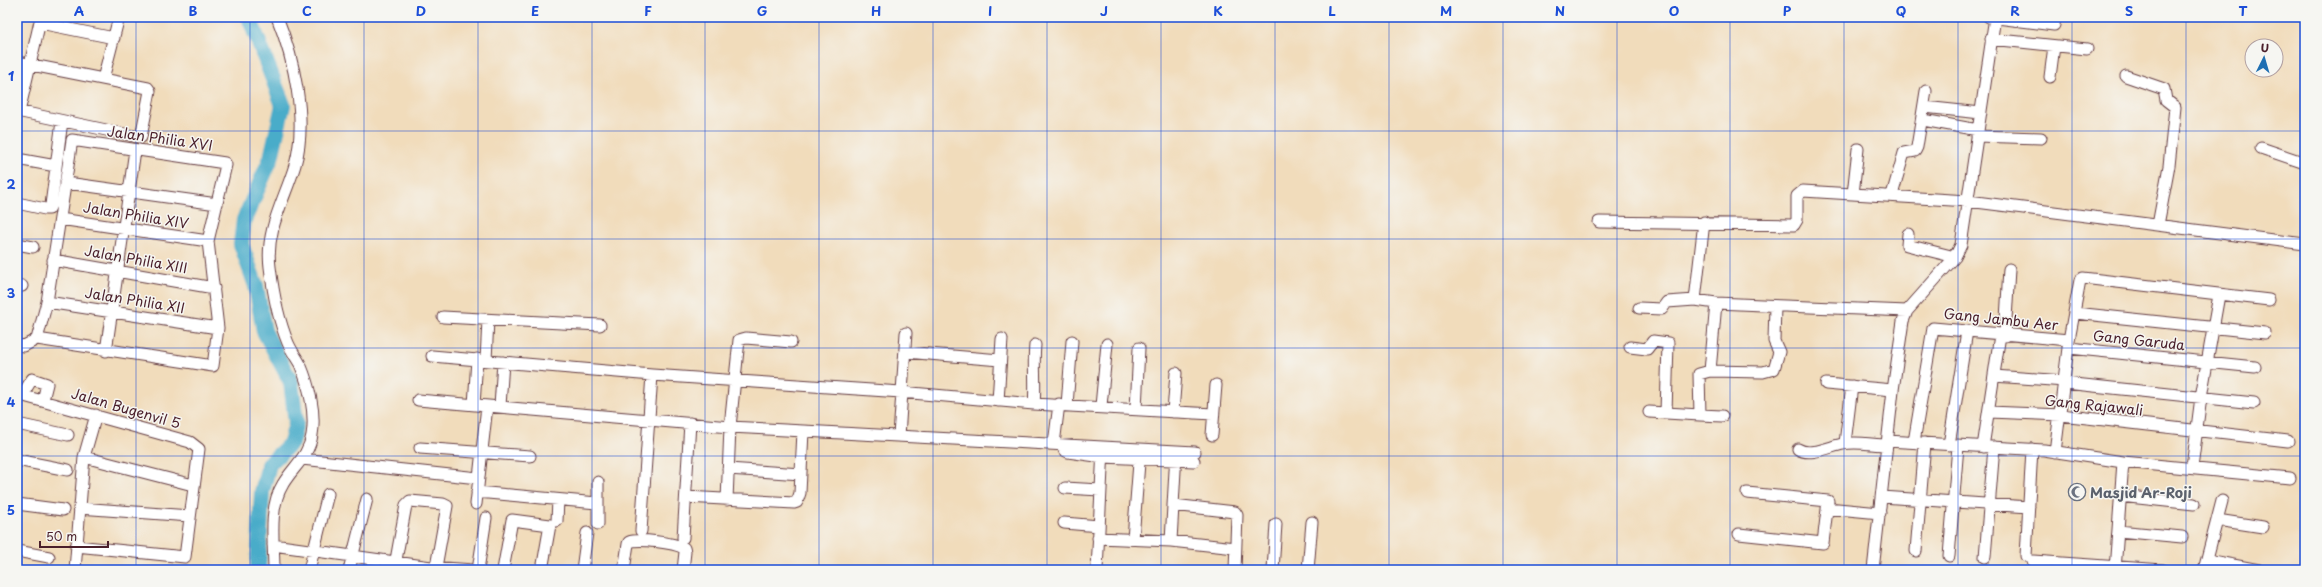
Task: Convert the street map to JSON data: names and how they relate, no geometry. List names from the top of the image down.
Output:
{
  "streets": {
    "street": [
      "Jalan Philia XVI",
      "Jalan Philia XIV",
      "Jalan Philia XIII",
      "Jalan Philia XII",
      "Gang Jambu Aer",
      "Gang Garuda",
      "Gang Rajawali",
      "Jalan Bugenvil 5"
    ]
  },
  "crossings": [
    ["Gang Jambu Aer", "Gang Garuda"]
  ],
  "places": {
    "mosque": ["Masjid Ar-Roji"]
  },
  "scale_bar": "50 m",
  "north": "top",
  "grid": {
    "columns": [
      "A",
      "B",
      "C",
      "D",
      "E",
      "F",
      "G",
      "H",
      "I",
      "J",
      "K",
      "L",
      "M",
      "N",
      "O",
      "P",
      "Q",
      "R",
      "S",
      "T"
    ],
    "rows": [
      "1",
      "2",
      "3",
      "4",
      "5"
    ]
  }
}
